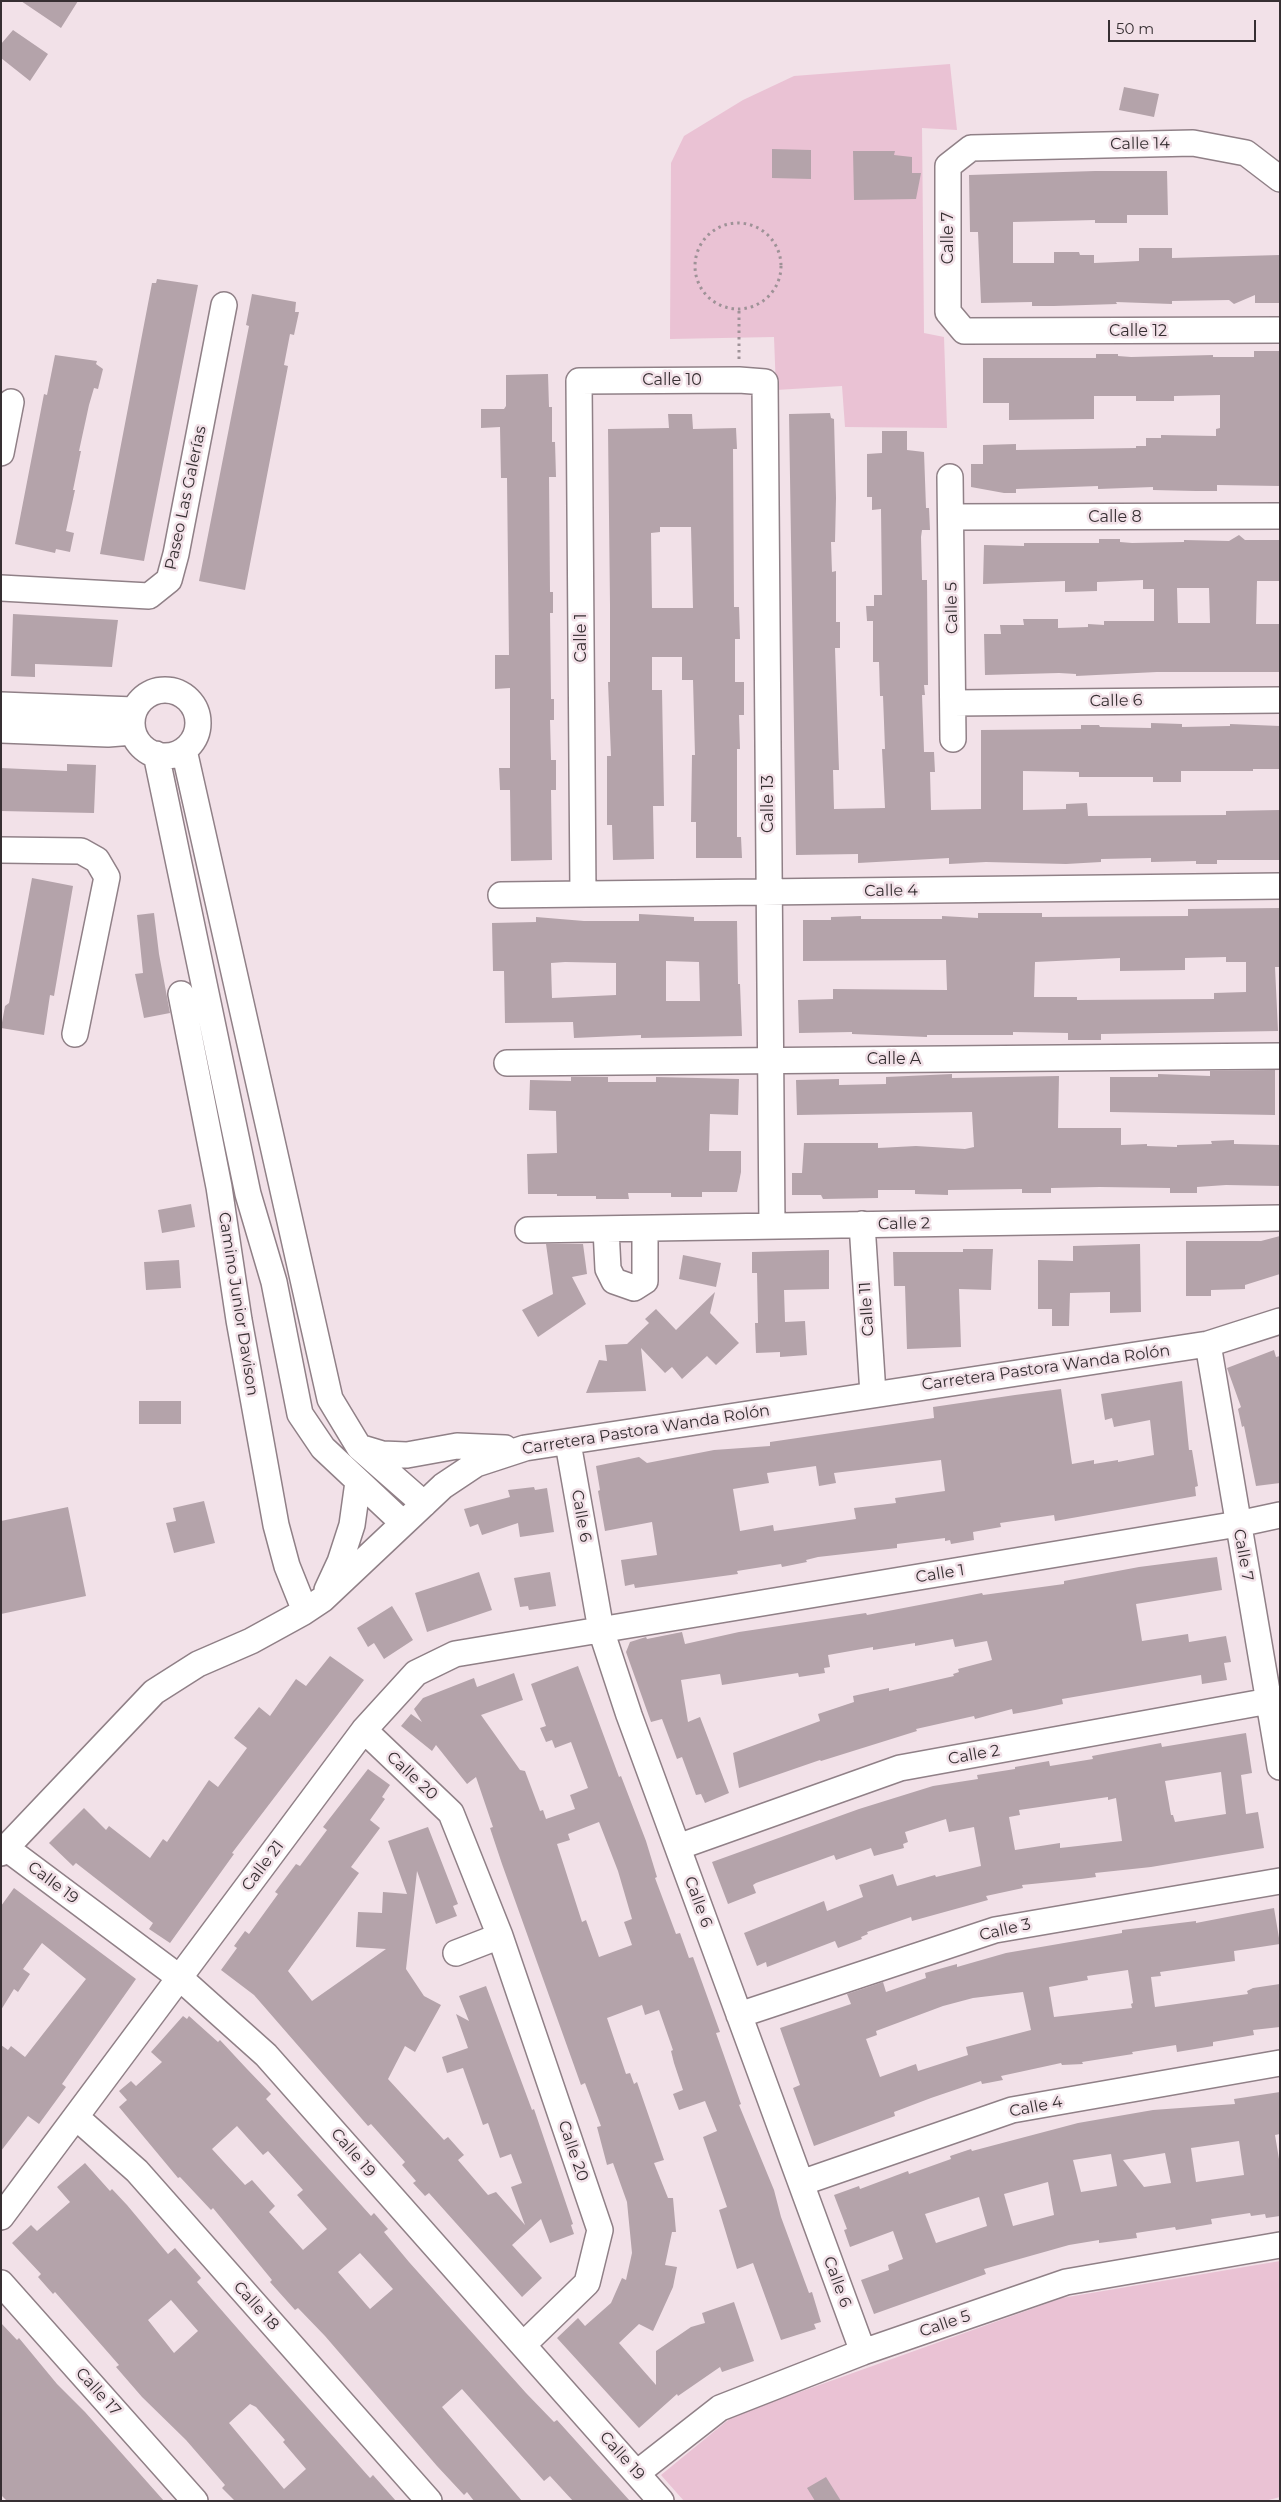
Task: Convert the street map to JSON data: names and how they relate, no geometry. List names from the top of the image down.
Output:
{
  "streets": {
    "street": [
      "Calle 14",
      "Calle 7",
      "Calle 12",
      "Calle 10",
      "Paseo Las Galerías",
      "Calle 8",
      "Calle 5",
      "Calle 1",
      "Calle 6",
      "Calle 13",
      "Calle 4",
      "Calle A",
      "Calle 2",
      "Camino Junior Davison",
      "Calle 11",
      "Carretera Pastora Wanda Rolón",
      "Calle 20",
      "Calle 21",
      "Calle 19",
      "Calle 3",
      "Calle 18",
      "Calle 17"
    ]
  },
  "crossings": [
    ["Calle 14", "Calle 7"],
    ["Calle 7", "Calle 12"],
    ["Calle 7", "Calle 1"],
    ["Calle 7", "Calle 2"],
    ["Calle 7", "Carretera Pastora Wanda Rolón"],
    ["Calle 10", "Calle 1"],
    ["Calle 10", "Calle 13"],
    ["Calle 8", "Calle 5"],
    ["Calle 5", "Calle 6"],
    ["Calle 5", "Calle 19"],
    ["Calle 1", "Calle 6"],
    ["Calle 1", "Calle 4"],
    ["Calle 1", "Calle 21"],
    ["Calle 6", "Calle 4"],
    ["Calle 6", "Calle 2"],
    ["Calle 6", "Carretera Pastora Wanda Rolón"],
    ["Calle 6", "Calle 21"],
    ["Calle 6", "Calle 3"],
    ["Calle 13", "Calle 4"],
    ["Calle 13", "Calle A"],
    ["Calle 13", "Calle 2"],
    ["Calle 2", "Calle 11"],
    ["Camino Junior Davison", "Carretera Pastora Wanda Rolón"],
    ["Calle 11", "Carretera Pastora Wanda Rolón"],
    ["Carretera Pastora Wanda Rolón", "Calle 19"],
    ["Calle 20", "Calle 21"],
    ["Calle 20", "Calle 19"],
    ["Calle 21", "Calle 19"],
    ["Calle 21", "Calle 18"]
  ],
  "scale_bar": "50 m"
}
